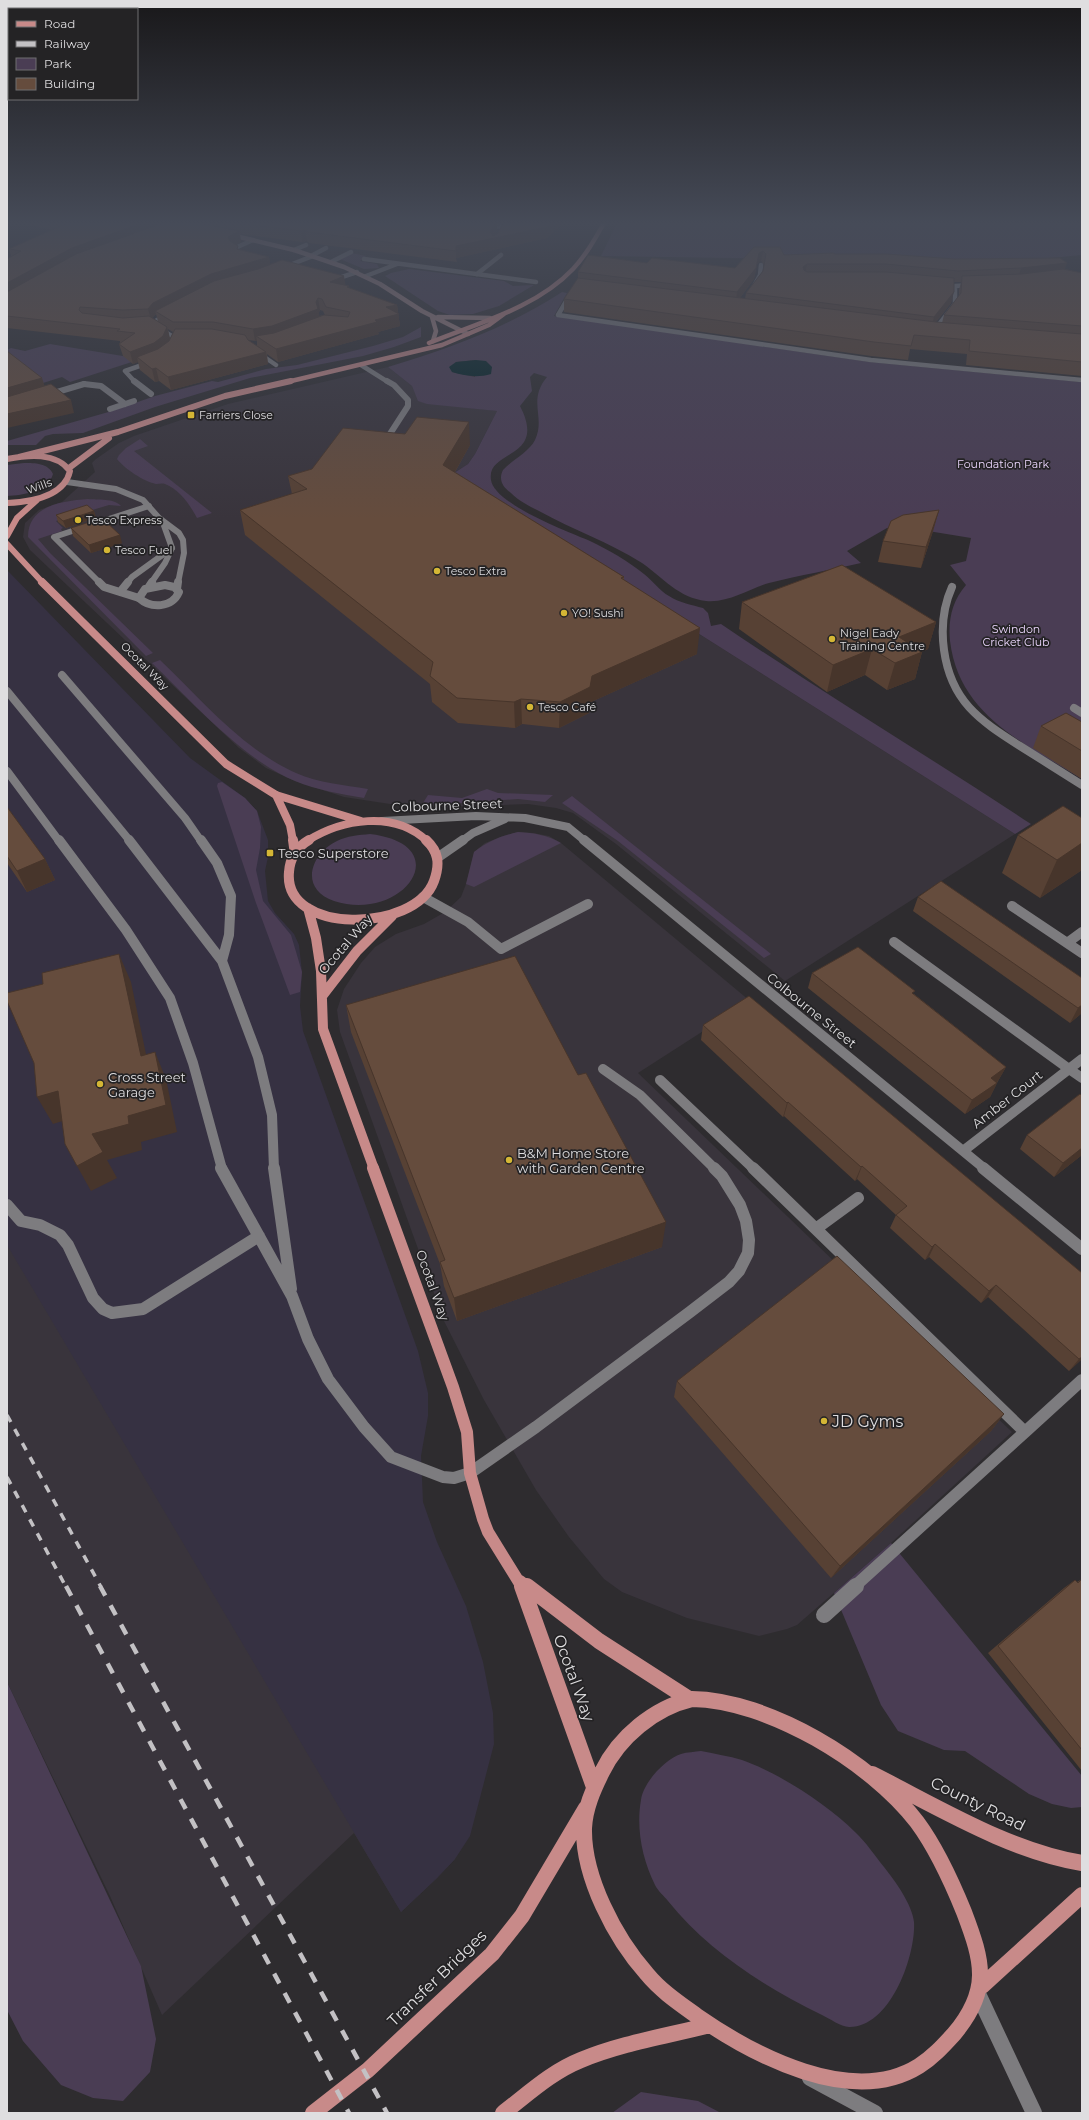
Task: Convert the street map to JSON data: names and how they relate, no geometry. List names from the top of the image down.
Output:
{
  "streets": {
    "main road": [
      "Wills",
      "Ocotal Way",
      "County Road",
      "Transfer Bridges"
    ],
    "street": ["Colbourne Street", "Amber Court"]
  },
  "crossings": [
    ["Ocotal Way", "Colbourne Street"],
    ["Ocotal Way", "Transfer Bridges"],
    ["Colbourne Street", "Amber Court"]
  ],
  "parks": ["Foundation Park", "Swindon Cricket Club"],
  "places": {
    "transit": ["Farriers Close", "Tesco Superstore"],
    "other": [
      "Tesco Express",
      "Tesco Fuel",
      "Tesco Extra",
      "YO! Sushi",
      "Nigel Eady Training Centre",
      "Tesco Café",
      "Cross Street Garage",
      "B&M Home Store with Garden Centre",
      "JD Gyms"
    ]
  },
  "legend": [
    "Road",
    "Railway",
    "Park",
    "Building"
  ]
}
